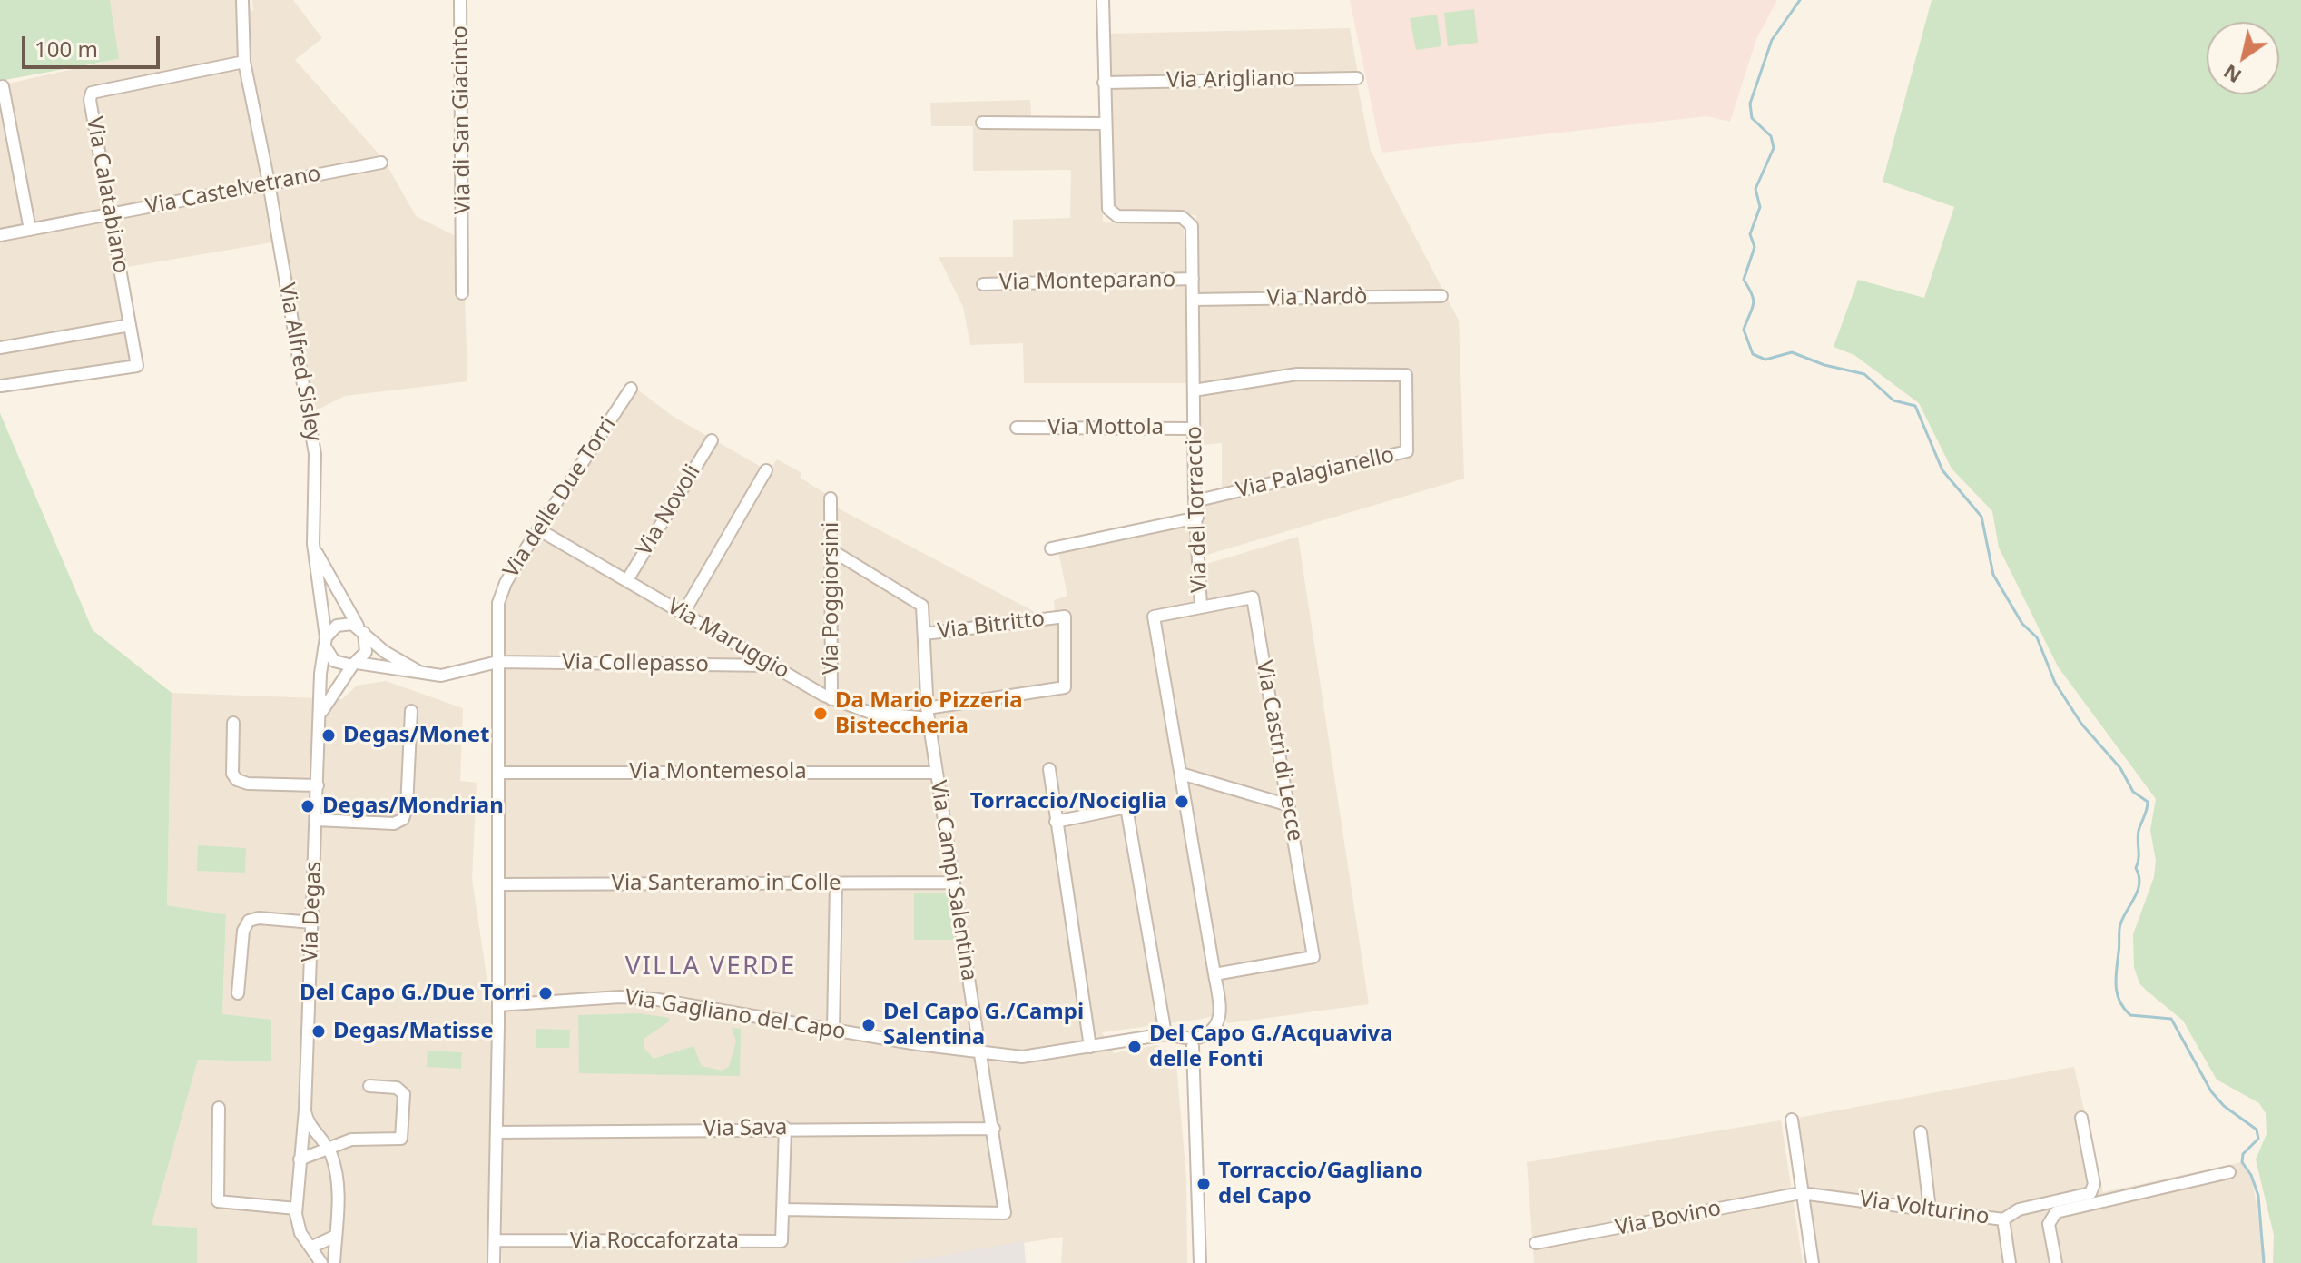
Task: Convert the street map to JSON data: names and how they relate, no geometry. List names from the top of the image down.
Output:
{
  "streets": {
    "street": [
      "Via Arigliano",
      "Via di San Giacinto",
      "Via Castelvetrano",
      "Via Calatabiano",
      "Via Monteparano",
      "Via Nardò",
      "Via Alfred Sisley",
      "Via Mottola",
      "Via Palagianello",
      "Via delle Due Torri",
      "Via del Torraccio",
      "Via Novoli",
      "Via Poggiorsini",
      "Via Bitritto",
      "Via Maruggio",
      "Via Collepasso",
      "Via Castri di Lecce",
      "Via Montemesola",
      "Via Campi Salentina",
      "Via Santeramo in Colle",
      "Via Degas",
      "Via Gagliano del Capo",
      "Via Sava",
      "Via Volturino",
      "Via Bovino",
      "Via Roccaforzata"
    ]
  },
  "crossings": [
    ["Via Arigliano", "Via del Torraccio"],
    ["Via Castelvetrano", "Via Calatabiano"],
    ["Via Castelvetrano", "Via Alfred Sisley"],
    ["Via Calatabiano", "Via Alfred Sisley"],
    ["Via Monteparano", "Via del Torraccio"],
    ["Via Nardò", "Via del Torraccio"],
    ["Via Alfred Sisley", "Via Degas"],
    ["Via Mottola", "Via del Torraccio"],
    ["Via Palagianello", "Via del Torraccio"],
    ["Via delle Due Torri", "Via Maruggio"],
    ["Via delle Due Torri", "Via Collepasso"],
    ["Via delle Due Torri", "Via Montemesola"],
    ["Via delle Due Torri", "Via Santeramo in Colle"],
    ["Via delle Due Torri", "Via Gagliano del Capo"],
    ["Via delle Due Torri", "Via Sava"],
    ["Via delle Due Torri", "Via Roccaforzata"],
    ["Via del Torraccio", "Via Castri di Lecce"],
    ["Via del Torraccio", "Via Gagliano del Capo"],
    ["Via Novoli", "Via Maruggio"],
    ["Via Poggiorsini", "Via Maruggio"],
    ["Via Poggiorsini", "Via Campi Salentina"],
    ["Via Bitritto", "Via Maruggio"],
    ["Via Bitritto", "Via Campi Salentina"],
    ["Via Maruggio", "Via Collepasso"],
    ["Via Maruggio", "Via Campi Salentina"],
    ["Via Montemesola", "Via Campi Salentina"],
    ["Via Campi Salentina", "Via Santeramo in Colle"],
    ["Via Campi Salentina", "Via Gagliano del Capo"],
    ["Via Campi Salentina", "Via Sava"],
    ["Via Campi Salentina", "Via Roccaforzata"],
    ["Via Volturino", "Via Bovino"]
  ],
  "districts": ["VILLA VERDE"],
  "places": [
    "Da Mario Pizzeria Bisteccheria",
    "Degas/Monet",
    "Torraccio/Nociglia",
    "Degas/Mondrian",
    "Del Capo G./Due Torri",
    "Del Capo G./Campi Salentina",
    "Degas/Matisse",
    "Del Capo G./Acquaviva delle Fonti",
    "Torraccio/Gagliano del Capo"
  ],
  "scale_bar": "100 m",
  "north": "bottom left"
}
